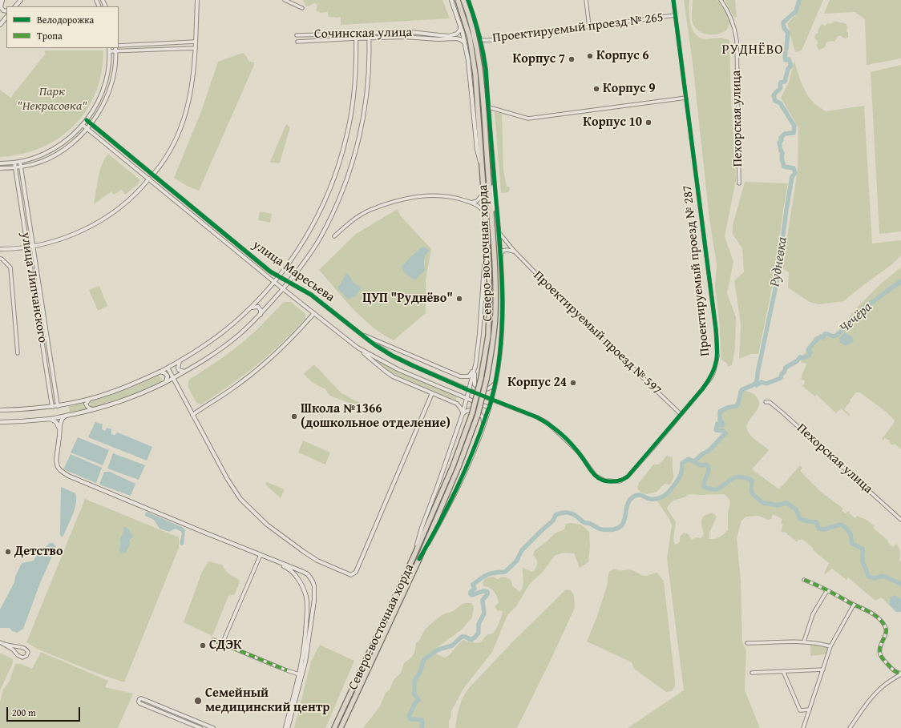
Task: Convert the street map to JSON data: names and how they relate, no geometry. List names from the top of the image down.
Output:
{
  "streets": {
    "highway": ["Северо-восточная хорда"],
    "street": [
      "Проектируемый проезд № 265",
      "Сочинская улица",
      "Пехорская улица",
      "Проектируемый проезд № 287",
      "улица Маресьева",
      "улица Липчанского",
      "Проектируемый проезд № 597"
    ]
  },
  "crossings": [
    ["Проектируемый проезд № 265", "Проектируемый проезд № 287"],
    ["Проектируемый проезд № 287", "улица Маресьева"],
    ["Проектируемый проезд № 287", "Проектируемый проезд № 597"]
  ],
  "districts": ["РУДНЁВО"],
  "water": ["Рудневка", "Чечёра"],
  "parks": ["Парк \"Некрасовка\""],
  "places": [
    "Корпус 6",
    "Корпус 7",
    "Корпус 9",
    "Корпус 10",
    "ЦУП \"Руднёво\"",
    "Корпус 24",
    "Школа №1366 (дошкольное отделение)",
    "Детство",
    "СДЭК",
    "Семейный медицинский центр"
  ],
  "legend": ["Велодорожка", "Тропа"],
  "scale_bar": "200 m"
}
